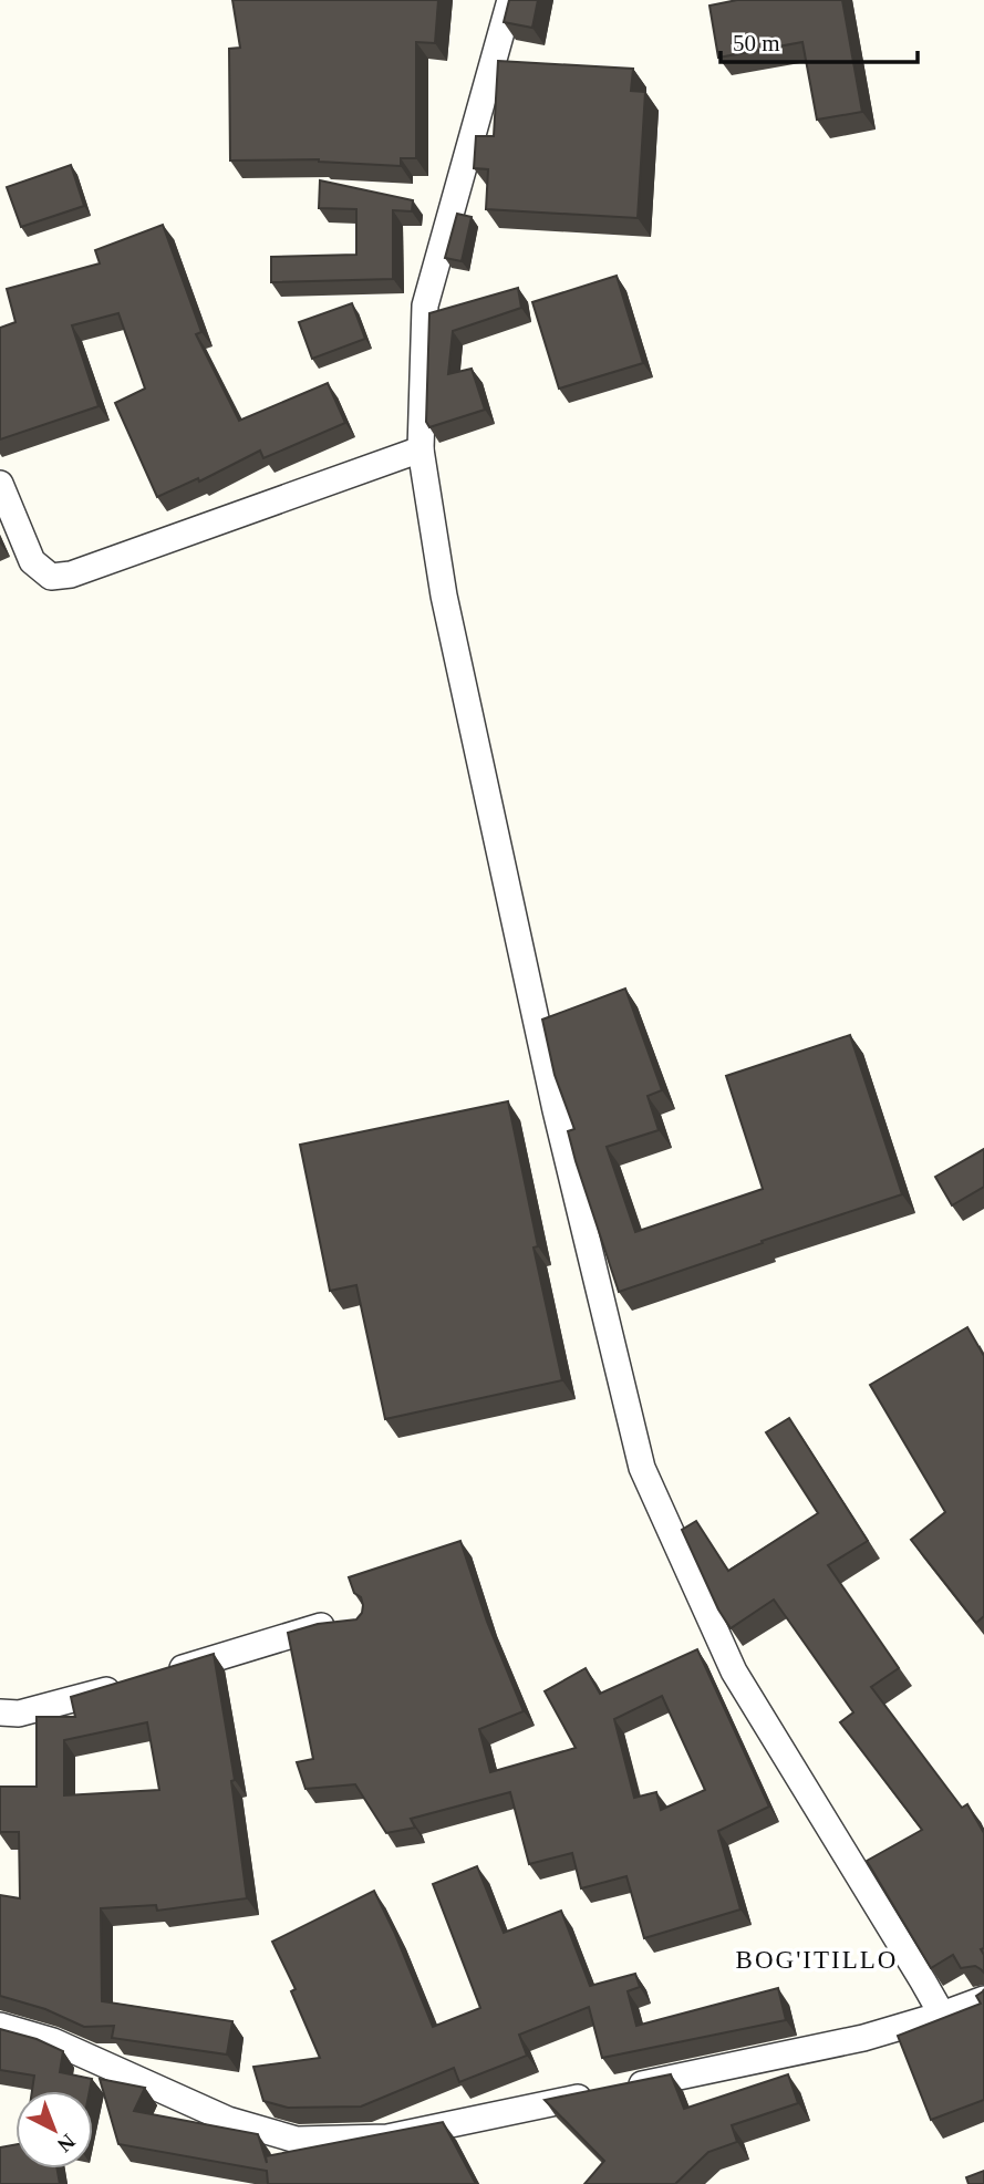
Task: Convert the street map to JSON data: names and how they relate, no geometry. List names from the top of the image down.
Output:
{
  "districts": ["BOG'ITILLO"],
  "scale_bar": "50 m",
  "north": "bottom right"
}
